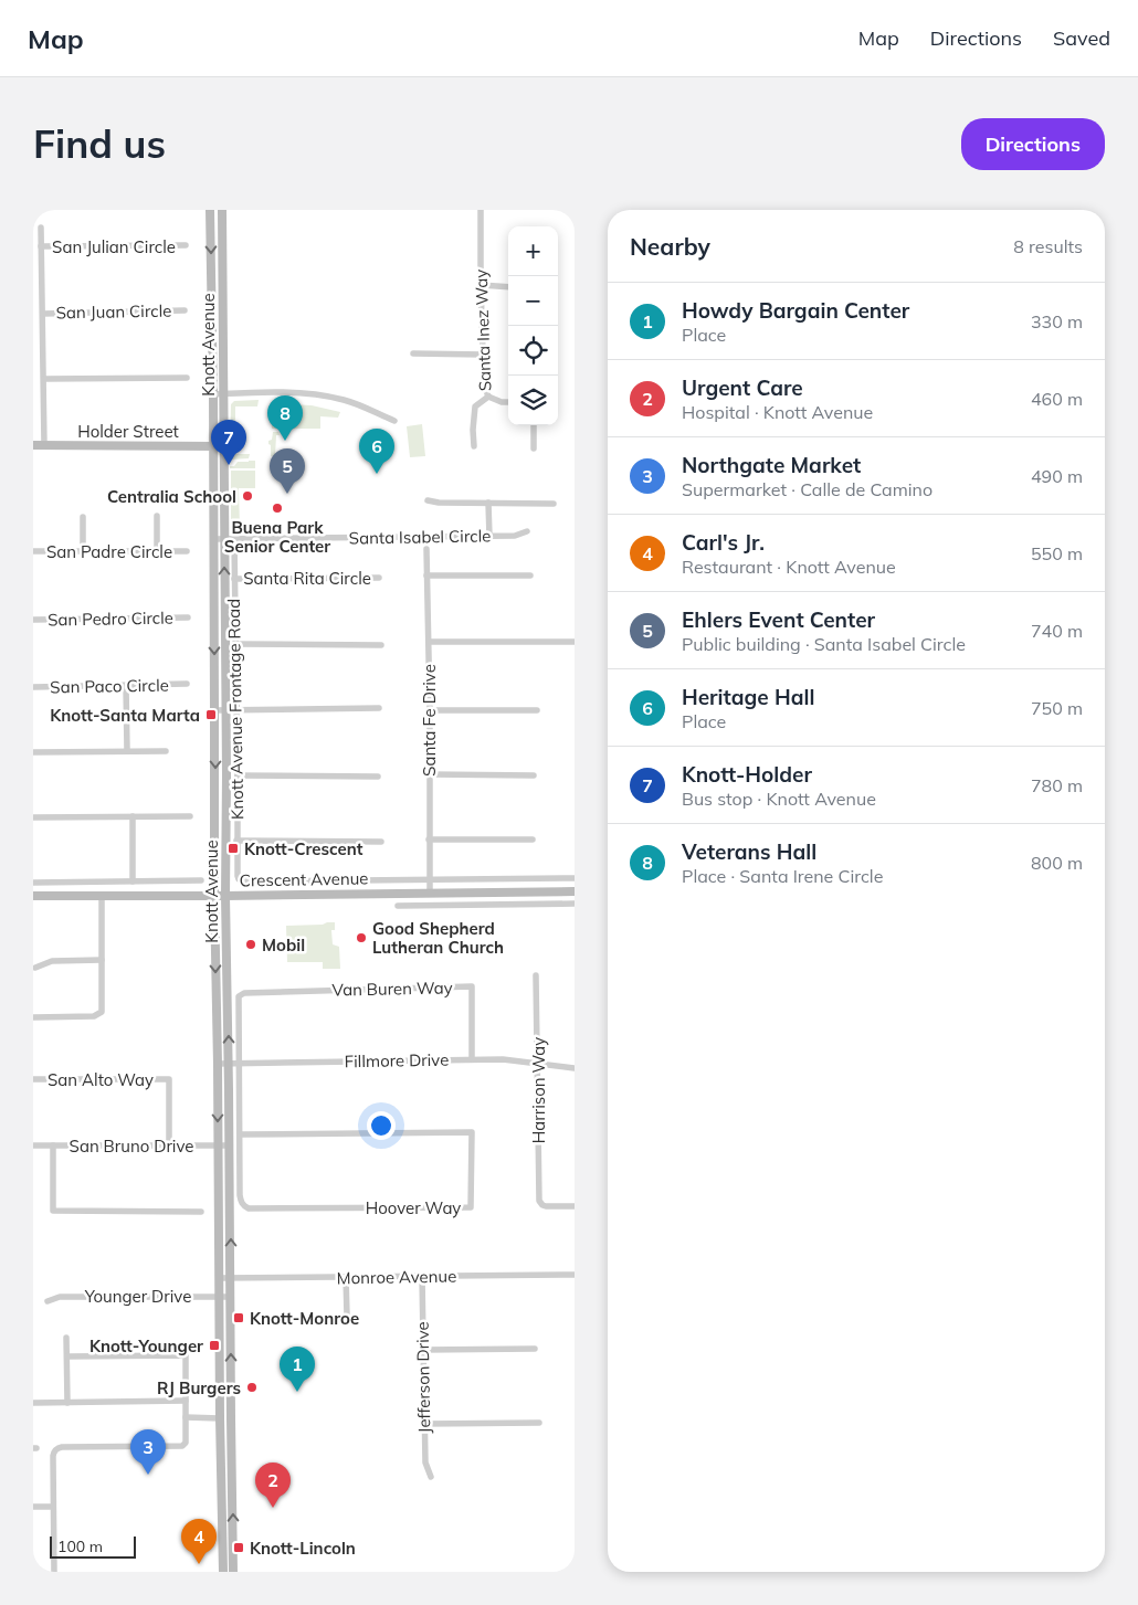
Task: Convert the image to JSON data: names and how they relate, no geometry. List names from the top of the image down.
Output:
{
  "streets": {
    "main road": ["Knott Avenue", "Holder Street", "Crescent Avenue"],
    "street": [
      "San Julian Circle",
      "San Juan Circle",
      "Santa Inez Way",
      "Santa Isabel Circle",
      "San Padre Circle",
      "Santa Rita Circle",
      "San Pedro Circle",
      "San Paco Circle",
      "Knott Avenue Frontage Road",
      "Santa Fe Drive",
      "Van Buren Way",
      "Fillmore Drive",
      "San Alto Way",
      "Harrison Way",
      "San Bruno Drive",
      "Hoover Way",
      "Monroe Avenue",
      "Younger Drive",
      "Jefferson Drive"
    ]
  },
  "crossings": [
    ["Knott Avenue", "Holder Street"],
    ["Knott Avenue", "Santa Isabel Circle"],
    ["Knott Avenue", "Crescent Avenue"],
    ["Knott Avenue", "Fillmore Drive"],
    ["Knott Avenue", "San Bruno Drive"],
    ["Knott Avenue", "Monroe Avenue"],
    ["Knott Avenue", "Younger Drive"],
    ["Santa Isabel Circle", "Knott Avenue Frontage Road"],
    ["Santa Rita Circle", "Knott Avenue Frontage Road"],
    ["Knott Avenue Frontage Road", "Crescent Avenue"],
    ["Santa Fe Drive", "Crescent Avenue"],
    ["Van Buren Way", "Fillmore Drive"],
    ["Fillmore Drive", "Harrison Way"],
    ["San Alto Way", "San Bruno Drive"],
    ["Monroe Avenue", "Jefferson Drive"]
  ],
  "places": {
    "other": [
      "Centralia School",
      "Buena Park Senior Center",
      "Good Shepherd Lutheran Church",
      "Mobil",
      "RJ Burgers"
    ],
    "transit": [
      "Knott-Santa Marta",
      "Knott-Crescent",
      "Knott-Monroe",
      "Knott-Younger",
      "Knott-Lincoln"
    ]
  },
  "scale_bar": "100 m",
  "page": {
    "header": "Map",
    "nav": ["Map", "Directions", "Saved"],
    "buttons": "Directions",
    "title": "Find us",
    "heading": ["Nearby", "8 results"],
    "map_buttons": ["+", "−"],
    "list": [
      {
        "mark": "1",
        "name": "Howdy Bargain Center",
        "note": "Place",
        "value": "330 m"
      },
      {
        "mark": "2",
        "name": "Urgent Care",
        "note": "Hospital · Knott Avenue",
        "value": "460 m"
      },
      {
        "mark": "3",
        "name": "Northgate Market",
        "note": "Supermarket · Calle de Camino",
        "value": "490 m"
      },
      {
        "mark": "4",
        "name": "Carl's Jr.",
        "note": "Restaurant · Knott Avenue",
        "value": "550 m"
      },
      {
        "mark": "5",
        "name": "Ehlers Event Center",
        "note": "Public building · Santa Isabel Circle",
        "value": "740 m"
      },
      {
        "mark": "6",
        "name": "Heritage Hall",
        "note": "Place",
        "value": "750 m"
      },
      {
        "mark": "7",
        "name": "Knott-Holder",
        "note": "Bus stop · Knott Avenue",
        "value": "780 m"
      },
      {
        "mark": "8",
        "name": "Veterans Hall",
        "note": "Place · Santa Irene Circle",
        "value": "800 m"
      }
    ],
    "pins": [
      "8",
      "7",
      "6",
      "5",
      "1",
      "3",
      "2",
      "4"
    ],
    "scale": "100 m"
  }
}
